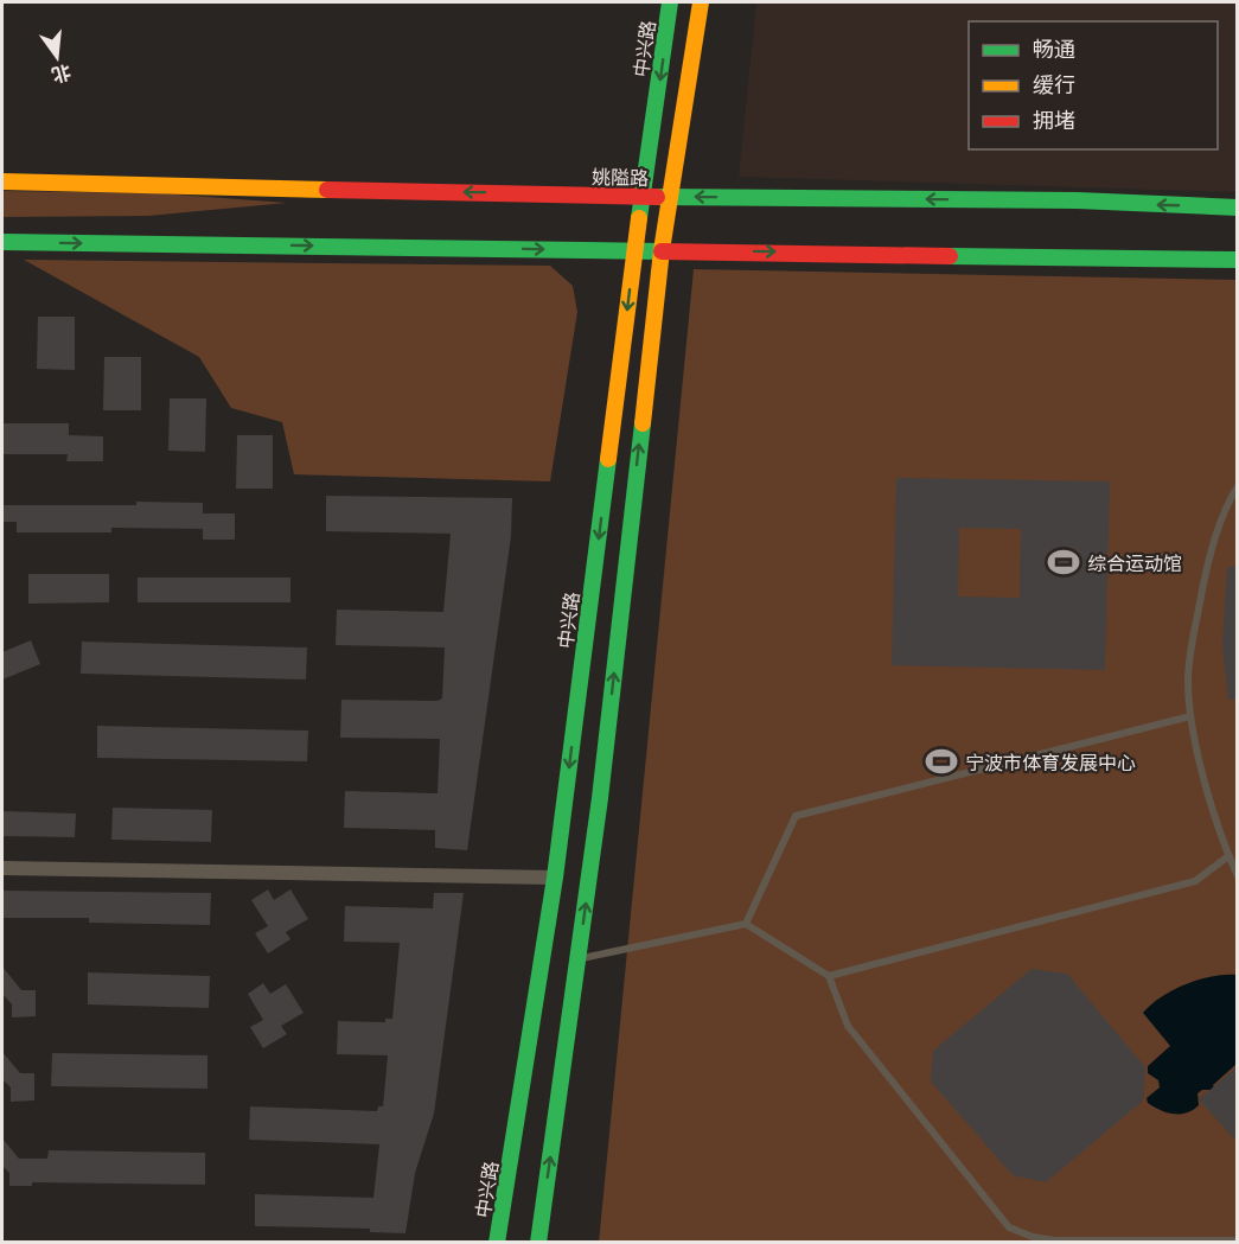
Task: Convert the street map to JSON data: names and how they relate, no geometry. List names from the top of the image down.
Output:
{
  "streets": {
    "main road": ["中兴路", "姚隘路"]
  },
  "crossings": [
    ["中兴路", "姚隘路"]
  ],
  "places": {
    "sports": ["综合运动馆", "宁波市体育发展中心"]
  },
  "legend": ["畅通", "缓行", "拥堵"],
  "north": "bottom"
}
